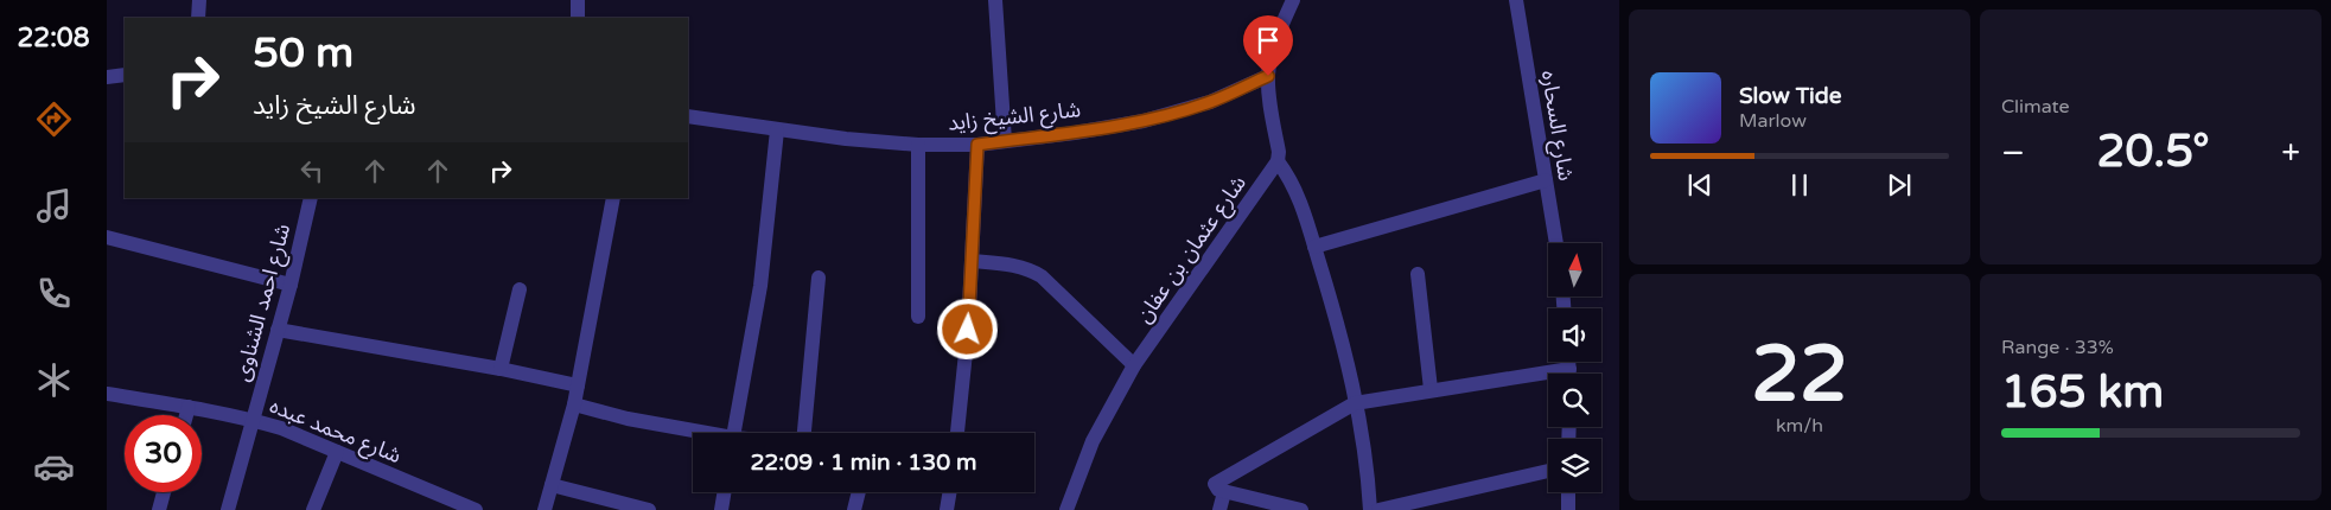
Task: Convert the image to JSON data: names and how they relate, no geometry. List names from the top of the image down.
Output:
{
  "streets": {
    "street": [
      "شارع الشيخ زايد",
      "شارع السحاره",
      "شارع عثمان بن عفان",
      "شارع احمد الشناوى",
      "شارع محمد عبده"
    ]
  },
  "crossings": [
    ["شارع احمد الشناوى", "شارع محمد عبده"]
  ],
  "north": "top",
  "page": {
    "tabs": "22:08",
    "tile": [
      "Climate",
      ["22", "km/h"],
      ["Range · 33%", "165 km"]
    ],
    "turn": ["50 m", "شارع الشيخ زايد"],
    "song": ["Slow Tide", "Marlow"],
    "heat": ["−", "20.5°", "+"],
    "limit": "30",
    "trip": "22:09 · 1 min · 130 m"
  }
}
